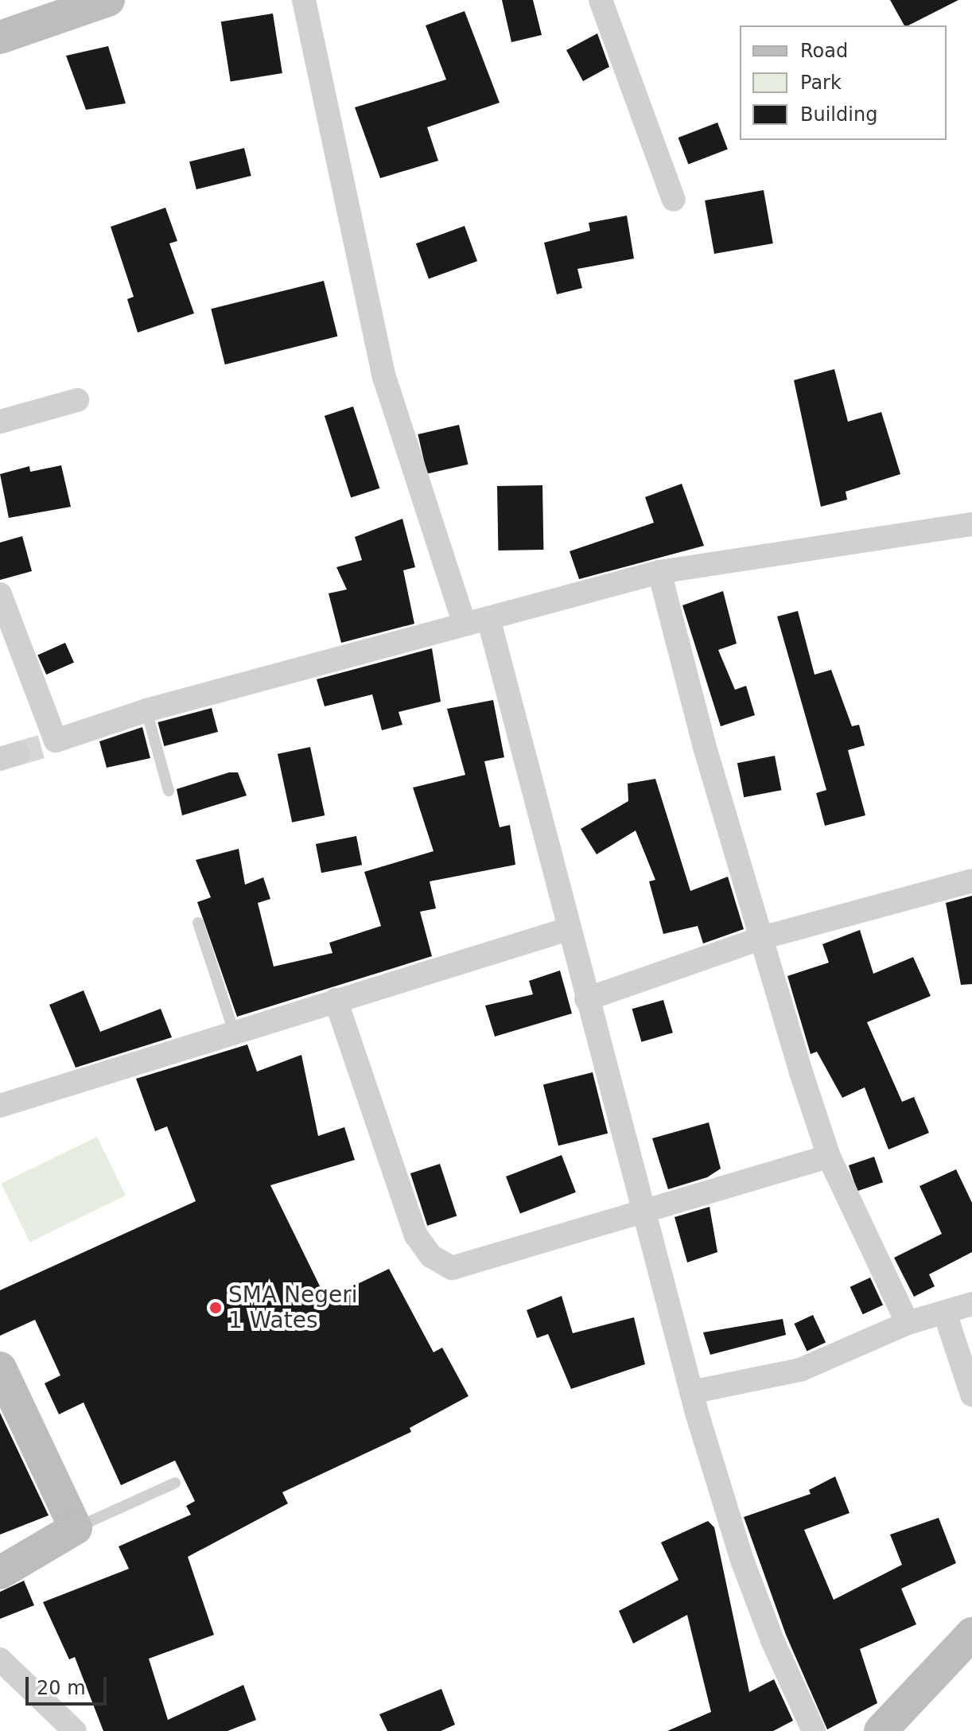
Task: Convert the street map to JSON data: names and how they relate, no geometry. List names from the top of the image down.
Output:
{
  "places": ["SMA Negeri 1 Wates"],
  "legend": ["Road", "Park", "Building"],
  "scale_bar": "20 m"
}
